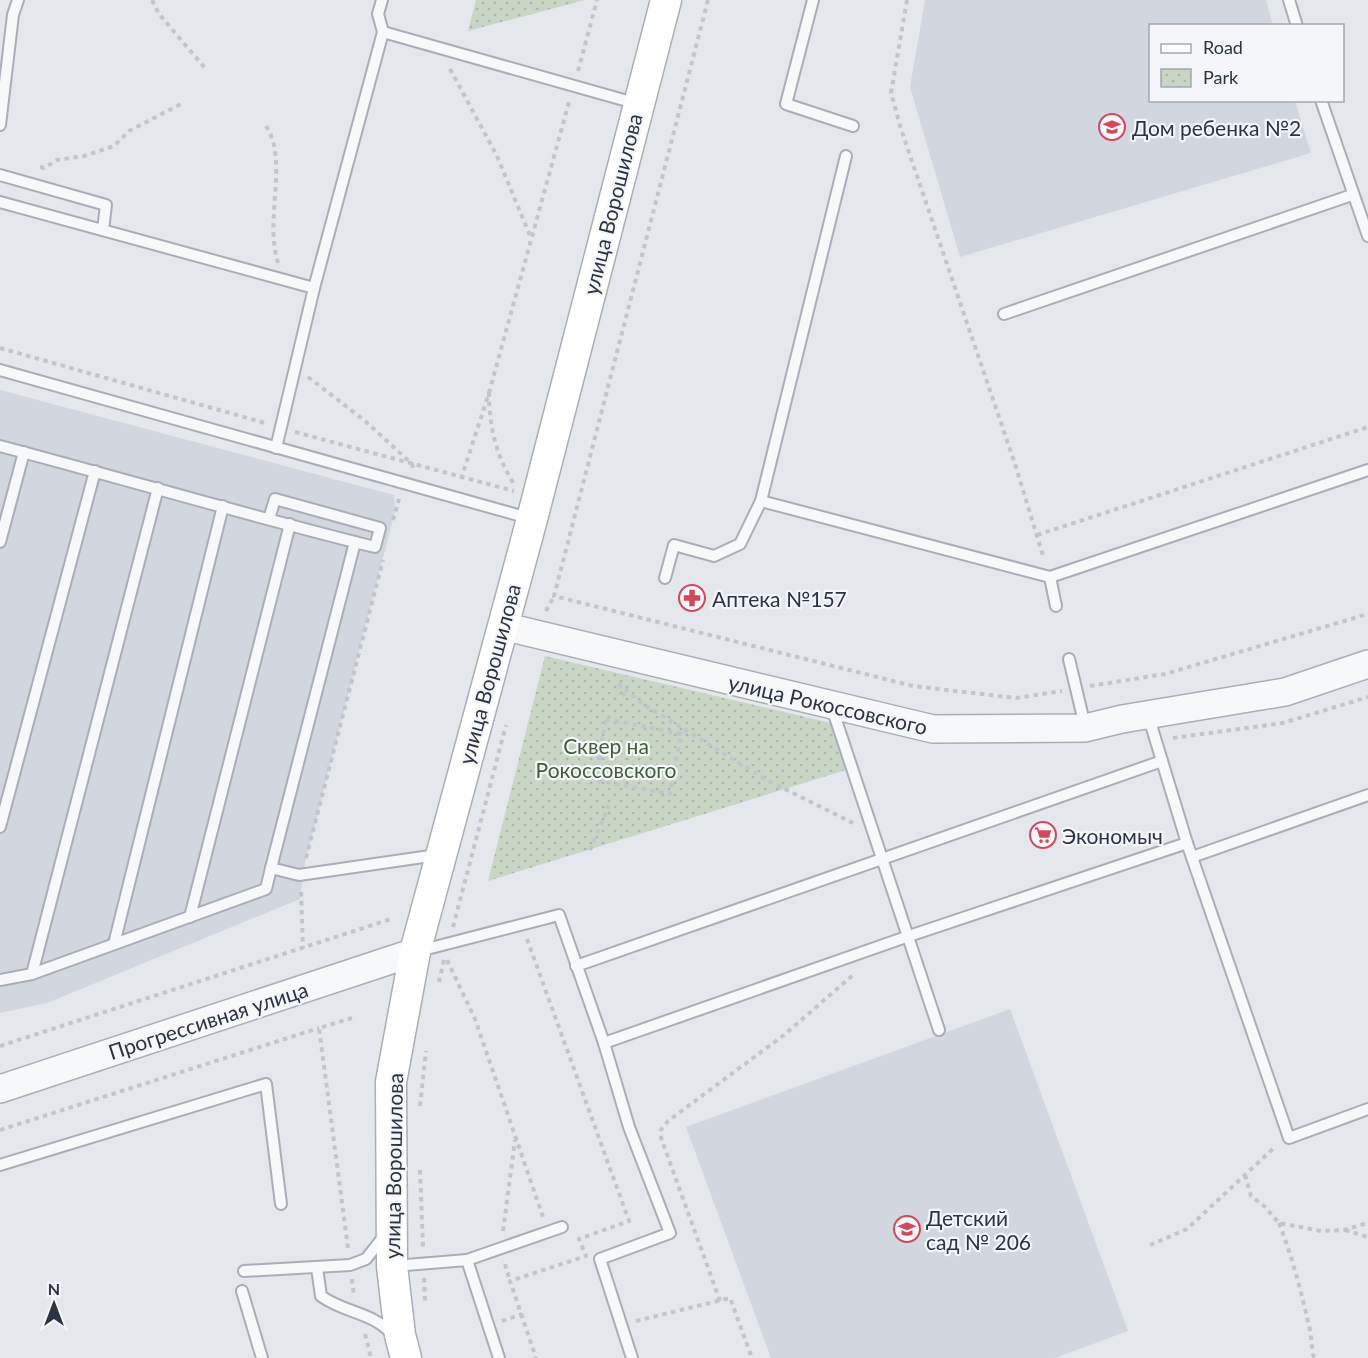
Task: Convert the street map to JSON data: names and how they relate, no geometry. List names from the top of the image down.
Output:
{
  "streets": {
    "main road": ["улица Ворошилова"],
    "street": ["улица Рокоссовского", "Прогрессивная улица"]
  },
  "crossings": [
    ["улица Ворошилова", "улица Рокоссовского"],
    ["улица Ворошилова", "Прогрессивная улица"]
  ],
  "parks": ["Сквер на Рокоссовского"],
  "places": {
    "school or university": ["Дом ребенка №2", "Детский сад № 206"],
    "pharmacy": ["Аптека №157"],
    "supermarket": ["Экономыч"]
  },
  "legend": ["Road", "Park"],
  "north": "top"
}
